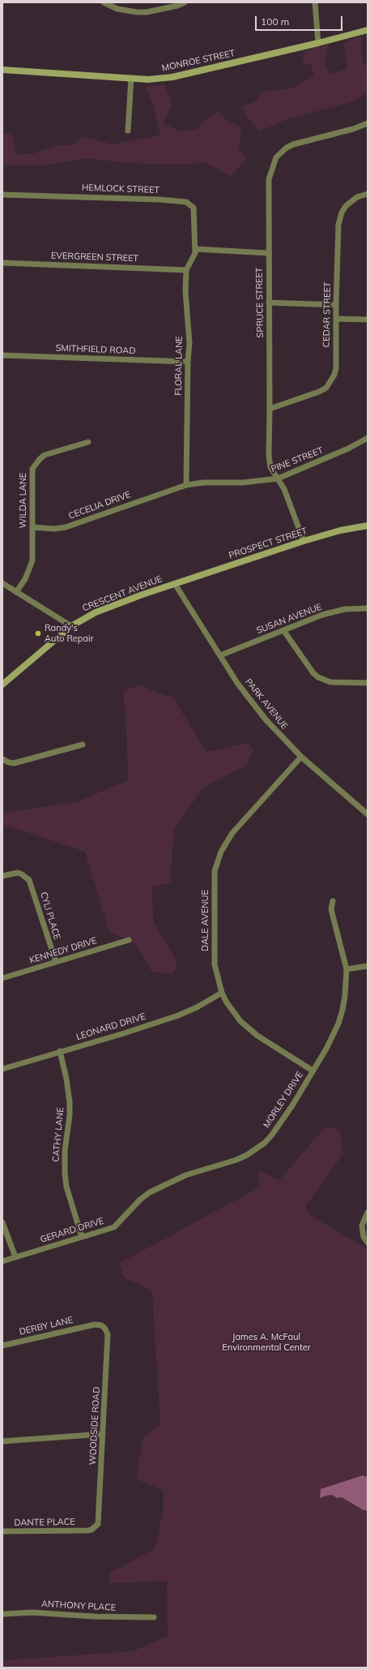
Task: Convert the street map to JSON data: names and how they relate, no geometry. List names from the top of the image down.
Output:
{
  "streets": {
    "main road": ["MONROE STREET", "PROSPECT STREET", "CRESCENT AVENUE"],
    "street": [
      "HEMLOCK STREET",
      "EVERGREEN STREET",
      "SPRUCE STREET",
      "CEDAR STREET",
      "SMITHFIELD ROAD",
      "FLORAL LANE",
      "PINE STREET",
      "WILDA LANE",
      "CECELIA DRIVE",
      "SUSAN AVENUE",
      "PARK AVENUE",
      "CYLI PLACE",
      "DALE AVENUE",
      "KENNEDY DRIVE",
      "LEONARD DRIVE",
      "MORLEY DRIVE",
      "CATHY LANE",
      "GERARD DRIVE",
      "DERBY LANE",
      "WOODSIDE ROAD",
      "DANTE PLACE",
      "ANTHONY PLACE"
    ]
  },
  "crossings": [
    ["HEMLOCK STREET", "FLORAL LANE"],
    ["EVERGREEN STREET", "FLORAL LANE"],
    ["SPRUCE STREET", "CEDAR STREET"],
    ["SPRUCE STREET", "PINE STREET"],
    ["SPRUCE STREET", "PROSPECT STREET"],
    ["SMITHFIELD ROAD", "FLORAL LANE"],
    ["FLORAL LANE", "PINE STREET"],
    ["PINE STREET", "CECELIA DRIVE"],
    ["WILDA LANE", "CECELIA DRIVE"],
    ["PROSPECT STREET", "CRESCENT AVENUE"],
    ["PROSPECT STREET", "PARK AVENUE"],
    ["CRESCENT AVENUE", "PARK AVENUE"],
    ["SUSAN AVENUE", "PARK AVENUE"],
    ["PARK AVENUE", "DALE AVENUE"],
    ["CYLI PLACE", "KENNEDY DRIVE"],
    ["DALE AVENUE", "LEONARD DRIVE"],
    ["DALE AVENUE", "MORLEY DRIVE"],
    ["LEONARD DRIVE", "CATHY LANE"],
    ["MORLEY DRIVE", "GERARD DRIVE"],
    ["CATHY LANE", "GERARD DRIVE"],
    ["DERBY LANE", "WOODSIDE ROAD"],
    ["WOODSIDE ROAD", "DANTE PLACE"]
  ],
  "parks": ["James A. McFaul Environmental Center"],
  "places": ["Randy's Auto Repair"],
  "scale_bar": "100 m"
}
